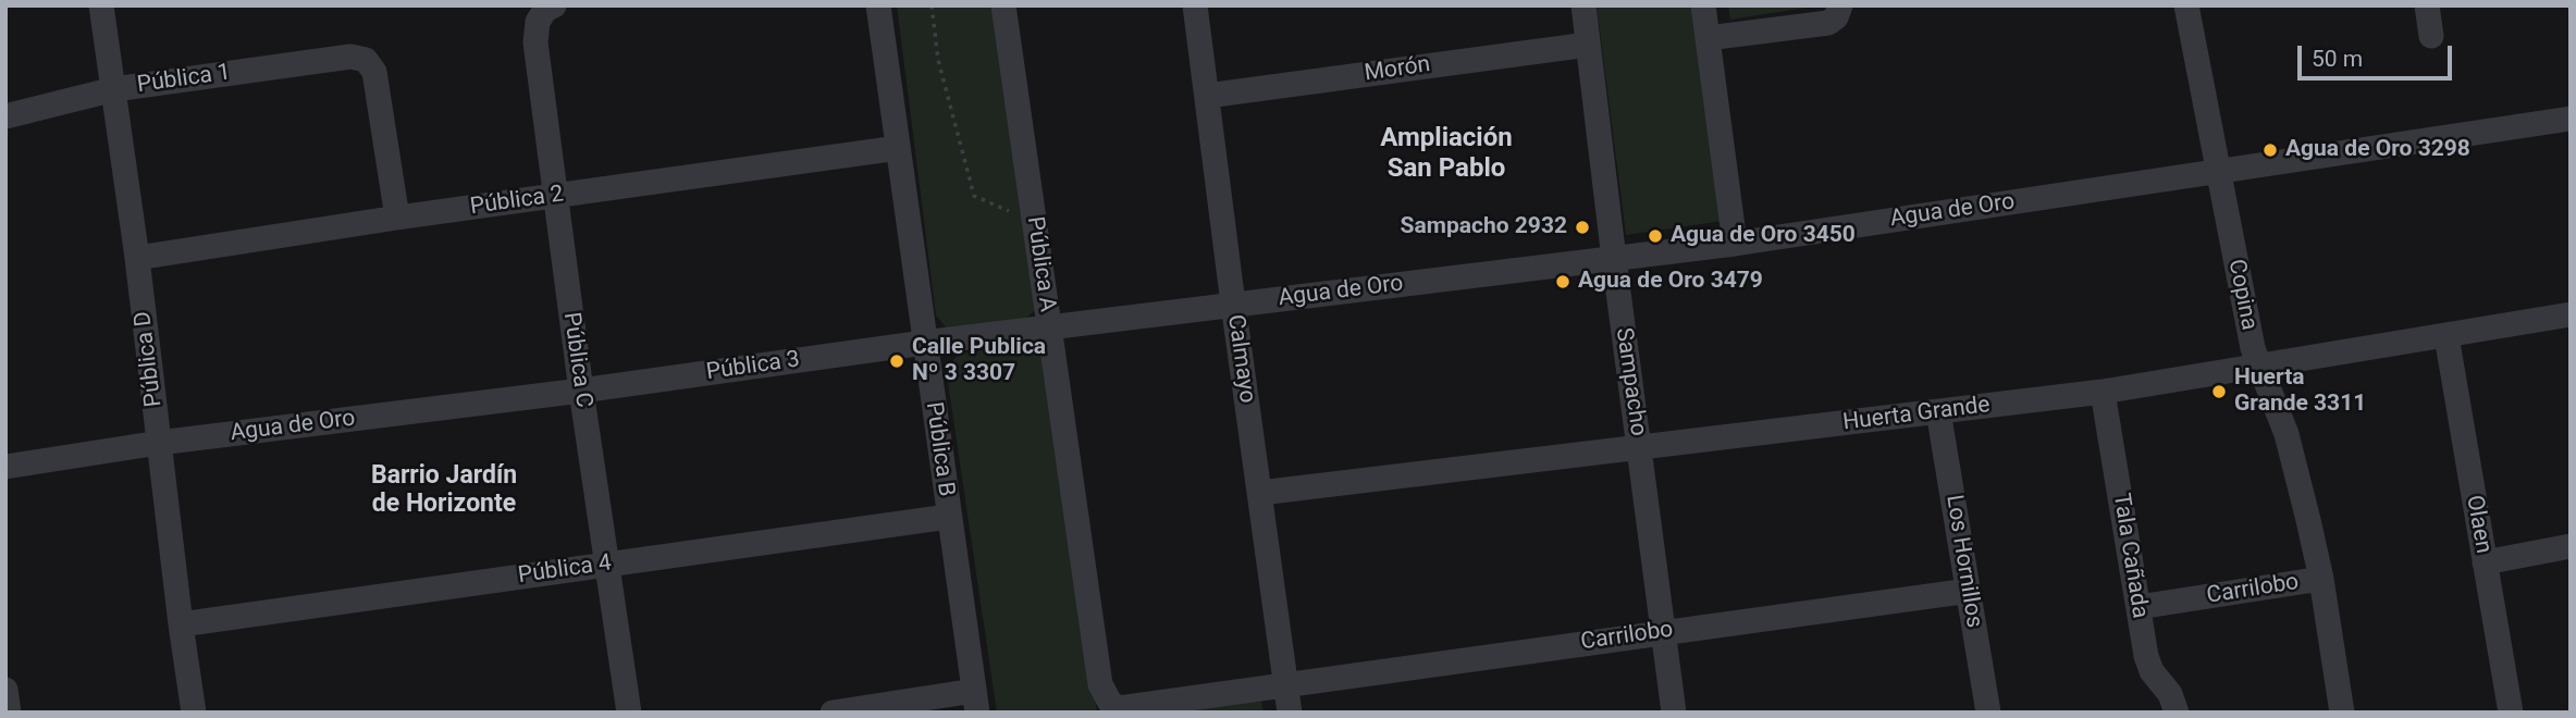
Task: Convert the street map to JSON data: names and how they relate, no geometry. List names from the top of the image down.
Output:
{
  "streets": {
    "street": [
      "Morón",
      "Pública 1",
      "Pública 2",
      "Agua de Oro",
      "Pública A",
      "Copina",
      "Pública D",
      "Calmayo",
      "Pública C",
      "Pública 3",
      "Sampacho",
      "Huerta Grande",
      "Pública B",
      "Olaen",
      "Tala Cañada",
      "Los Hornillos",
      "Pública 4",
      "Carrilobo"
    ]
  },
  "crossings": [
    ["Morón", "Calmayo"],
    ["Morón", "Sampacho"],
    ["Pública 1", "Pública 2"],
    ["Pública 1", "Pública D"],
    ["Pública 2", "Pública D"],
    ["Pública 2", "Pública C"],
    ["Pública 2", "Pública B"],
    ["Agua de Oro", "Pública A"],
    ["Agua de Oro", "Copina"],
    ["Agua de Oro", "Pública D"],
    ["Agua de Oro", "Calmayo"],
    ["Agua de Oro", "Pública C"],
    ["Agua de Oro", "Pública 3"],
    ["Agua de Oro", "Sampacho"],
    ["Agua de Oro", "Pública B"],
    ["Pública A", "Carrilobo"],
    ["Copina", "Huerta Grande"],
    ["Copina", "Carrilobo"],
    ["Pública D", "Pública 4"],
    ["Calmayo", "Huerta Grande"],
    ["Calmayo", "Carrilobo"],
    ["Pública C", "Pública 3"],
    ["Pública C", "Pública 4"],
    ["Pública 3", "Pública B"],
    ["Sampacho", "Huerta Grande"],
    ["Sampacho", "Carrilobo"],
    ["Huerta Grande", "Olaen"],
    ["Huerta Grande", "Tala Cañada"],
    ["Huerta Grande", "Los Hornillos"],
    ["Pública B", "Pública 4"],
    ["Tala Cañada", "Carrilobo"],
    ["Los Hornillos", "Carrilobo"]
  ],
  "districts": ["Ampliación San Pablo", "Barrio Jardín de Horizonte"],
  "places": [
    "Agua de Oro 3298",
    "Sampacho 2932",
    "Agua de Oro 3450",
    "Agua de Oro 3479",
    "Calle Publica Nº 3 3307",
    "Huerta Grande 3311"
  ],
  "scale_bar": "50 m"
}
